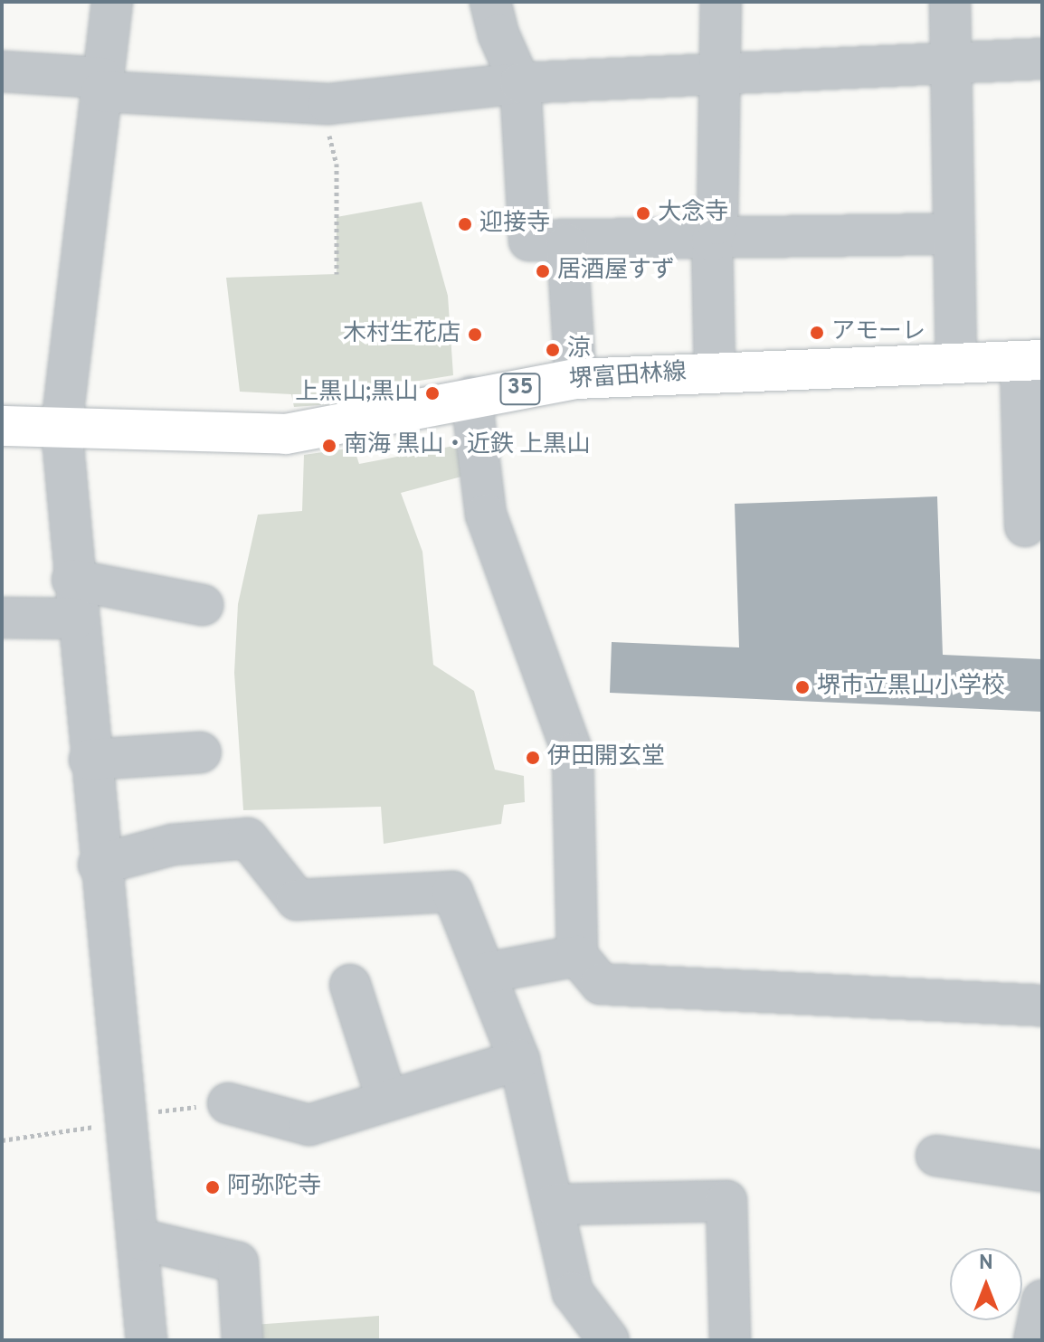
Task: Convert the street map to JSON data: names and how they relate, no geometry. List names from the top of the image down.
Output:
{
  "streets": {
    "main road": ["堺富田林線", "35"]
  },
  "places": [
    "大念寺",
    "迎接寺",
    "居酒屋すず",
    "アモーレ",
    "木村生花店",
    "涼",
    "上黒山;黒山",
    "南海 黒山・近鉄 上黒山",
    "堺市立黒山小学校",
    "伊田開玄堂",
    "阿弥陀寺"
  ],
  "north": "top"
}
